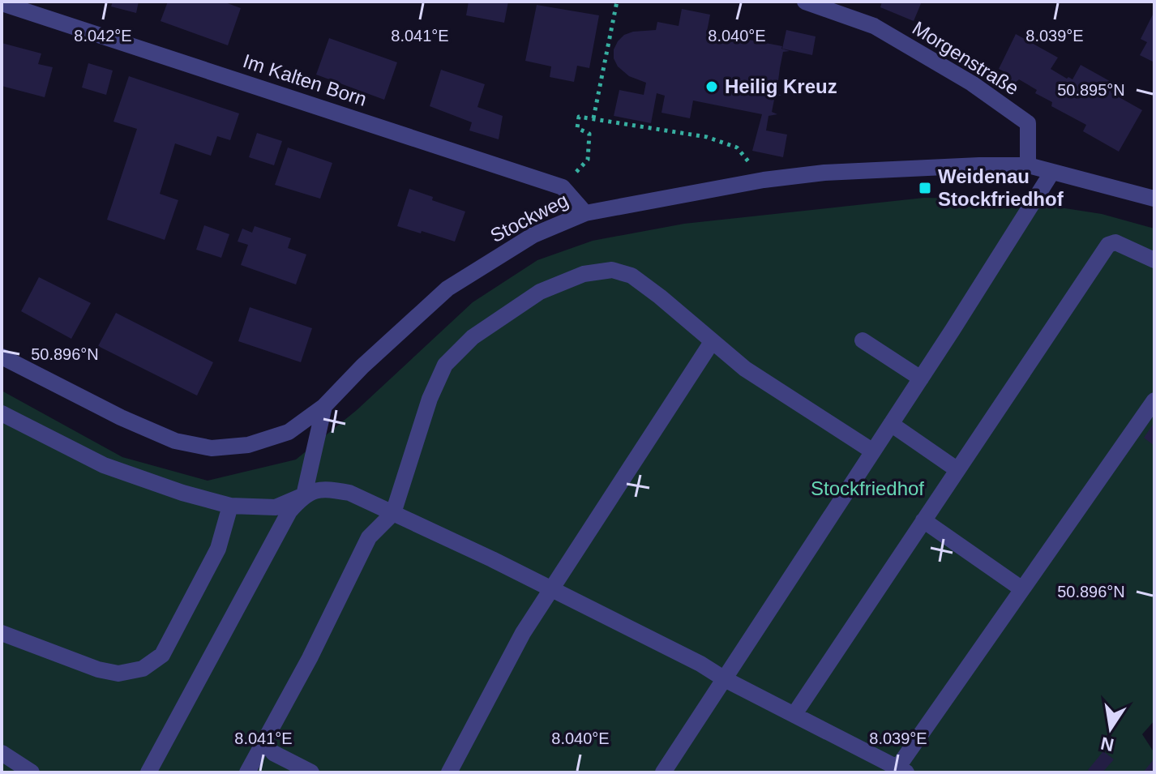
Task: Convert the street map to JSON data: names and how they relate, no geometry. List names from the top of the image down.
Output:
{
  "streets": {
    "street": ["Morgenstraße", "Im Kalten Born", "Stockweg"]
  },
  "crossings": [
    ["Morgenstraße", "Stockweg"],
    ["Im Kalten Born", "Stockweg"]
  ],
  "parks": ["Stockfriedhof"],
  "places": {
    "other": ["Heilig Kreuz"],
    "transit": ["Weidenau Stockfriedhof"]
  },
  "north": "bottom",
  "coordinates": [
    "8.042°E",
    "8.041°E",
    "8.040°E",
    "8.039°E",
    "50.895°N",
    "50.896°N"
  ]
}
